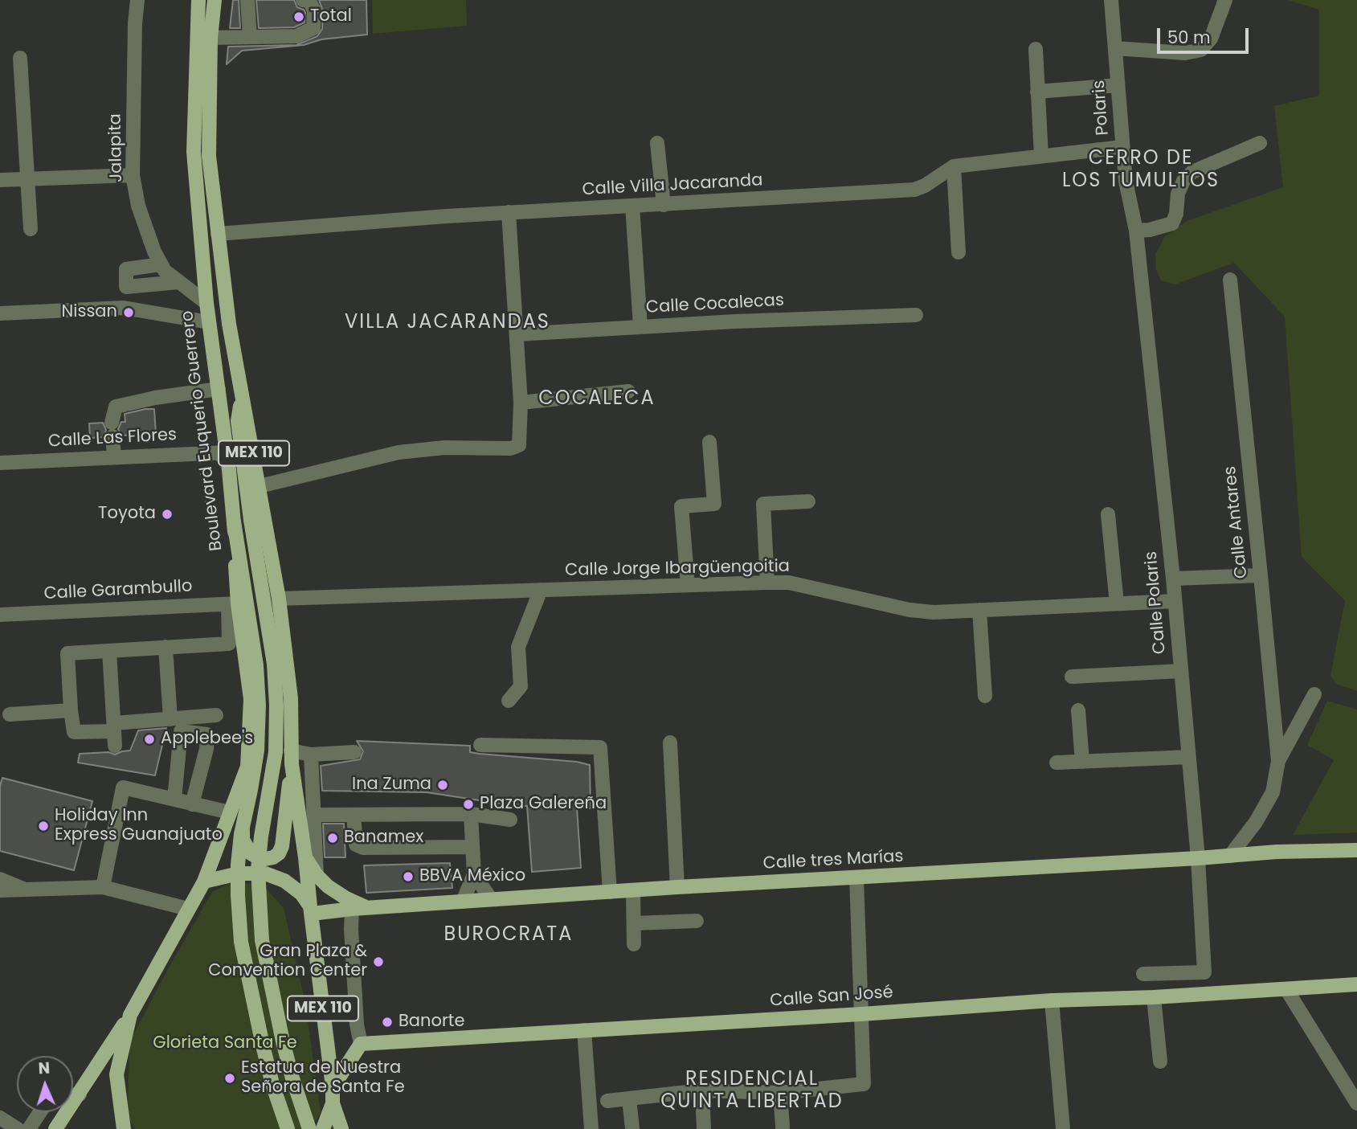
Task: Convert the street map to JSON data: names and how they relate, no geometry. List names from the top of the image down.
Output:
{
  "streets": {
    "main road": [
      "Boulevard Euquerio Guerrero",
      "MEX 110",
      "Calle tres Marías",
      "Calle San José"
    ],
    "street": [
      "Polaris",
      "Jalapita",
      "Calle Villa Jacaranda",
      "Calle Cocalecas",
      "Calle Las Flores",
      "Calle Antares",
      "Calle Jorge Ibargüengoitia",
      "Calle Garambullo",
      "Calle Polaris"
    ]
  },
  "crossings": [
    ["Polaris", "Calle Villa Jacaranda"],
    ["Polaris", "Calle Polaris"],
    ["Jalapita", "Boulevard Euquerio Guerrero"],
    ["Calle Villa Jacaranda", "MEX 110"],
    ["Boulevard Euquerio Guerrero", "Calle Las Flores"],
    ["Boulevard Euquerio Guerrero", "MEX 110"],
    ["Boulevard Euquerio Guerrero", "Calle Garambullo"],
    ["MEX 110", "Calle Jorge Ibargüengoitia"],
    ["MEX 110", "Calle tres Marías"],
    ["Calle Antares", "Calle tres Marías"],
    ["Calle Jorge Ibargüengoitia", "Calle Polaris"],
    ["Calle Polaris", "Calle tres Marías"]
  ],
  "districts": [
    "CERRO DE LOS TUMULTOS",
    "VILLA JACARANDAS",
    "COCALECA",
    "BUROCRATA",
    "RESIDENCIAL QUINTA LIBERTAD"
  ],
  "parks": ["Glorieta Santa Fe"],
  "places": [
    "Total",
    "Nissan",
    "Toyota",
    "Applebee's",
    "Ina Zuma",
    "Plaza Galereña",
    "Holiday Inn Express Guanajuato",
    "Banamex",
    "BBVA México",
    "Gran Plaza & Convention Center",
    "Banorte",
    "Estatua de Nuestra Señora de Santa Fe"
  ],
  "scale_bar": "50 m",
  "north": "top"
}
